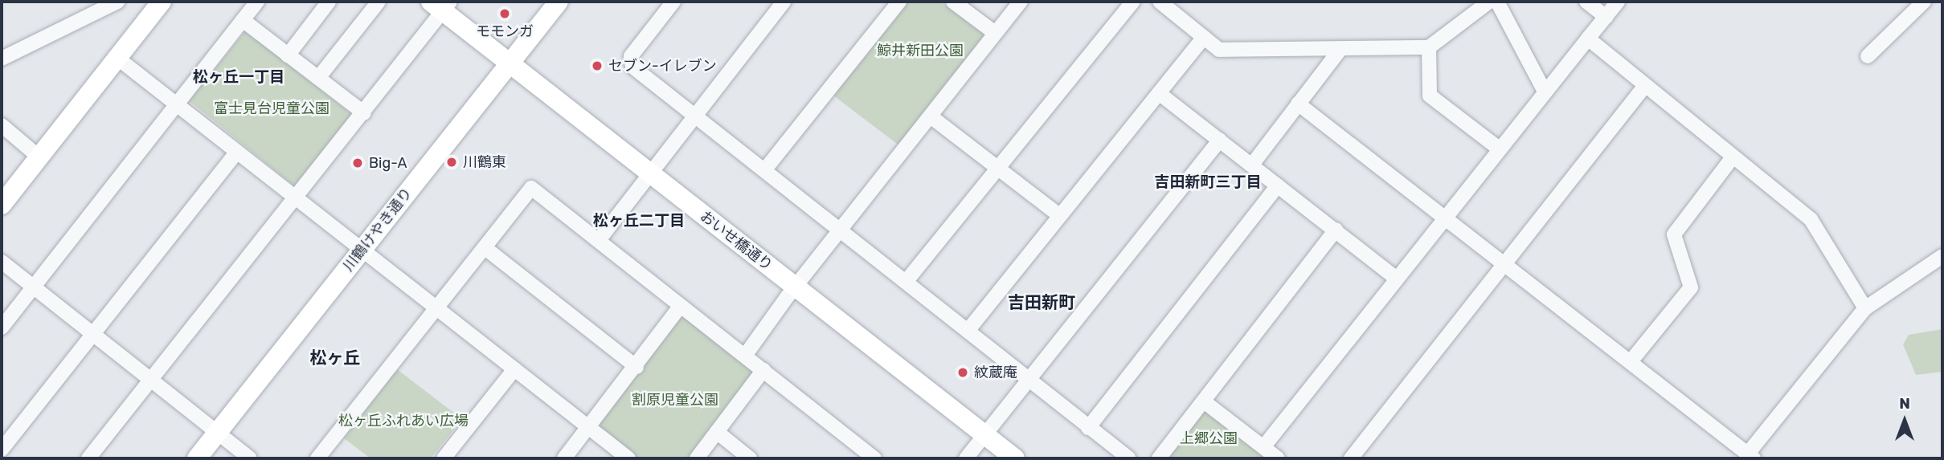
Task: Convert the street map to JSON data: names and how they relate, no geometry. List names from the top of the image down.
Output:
{
  "streets": {
    "street": ["川鶴けやき通り", "おいせ橋通り"]
  },
  "crossings": [
    ["川鶴けやき通り", "おいせ橋通り"]
  ],
  "districts": [
    "松ヶ丘一丁目",
    "吉田新町三丁目",
    "松ヶ丘二丁目",
    "吉田新町",
    "松ヶ丘"
  ],
  "parks": [
    "鯨井新田公園",
    "富士見台児童公園",
    "割原児童公園",
    "松ヶ丘ふれあい広場",
    "上郷公園"
  ],
  "places": [
    "モモンガ",
    "セブン-イレブン",
    "川鶴東",
    "Big-A",
    "紋蔵庵"
  ],
  "north": "top"
}
